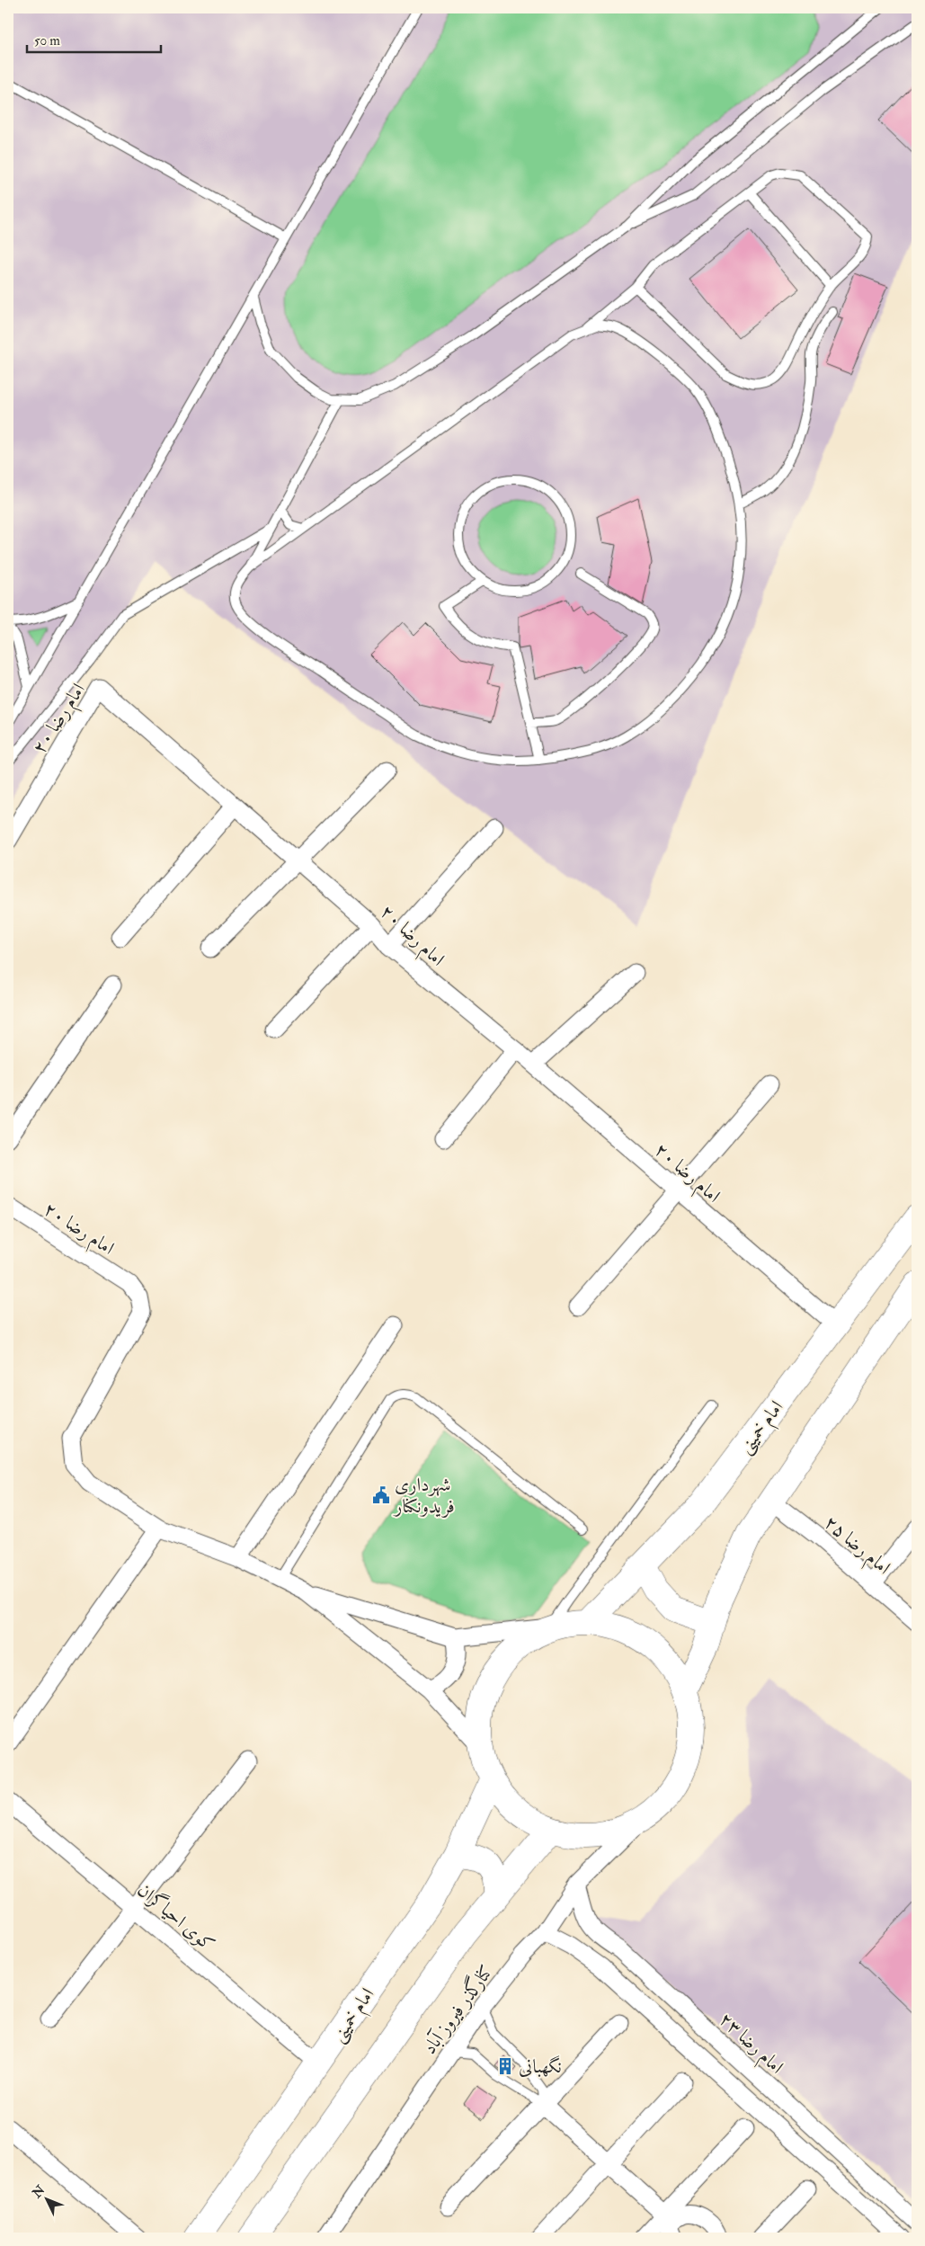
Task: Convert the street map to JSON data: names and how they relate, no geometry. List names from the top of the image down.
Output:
{
  "streets": {
    "main road": ["امام خمینی"],
    "street": [
      "امام رضا ۲۰",
      "امام رضا ۲۵",
      "کوی احیاگران",
      "کنارگذر فیروز آباد",
      "امام رضا ۲۳"
    ]
  },
  "crossings": [
    ["امام رضا ۲۰", "امام خمینی"],
    ["امام خمینی", "کوی احیاگران"],
    ["کنارگذر فیروز آباد", "امام رضا ۲۳"]
  ],
  "places": {
    "public building": ["شهرداری فریدونکنار"],
    "building": ["نگهبانی"]
  },
  "scale_bar": "50 m",
  "north": "top left"
}
